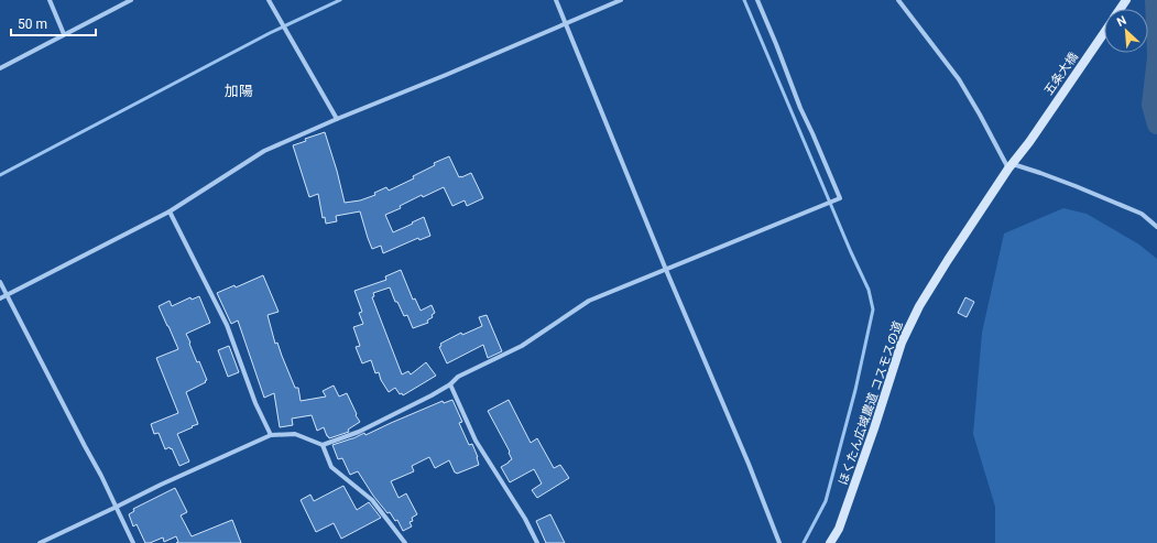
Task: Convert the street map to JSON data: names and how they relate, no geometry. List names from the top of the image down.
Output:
{
  "streets": {
    "street": ["五条大橋", "ほくたん広域農道 コスモスの道"]
  },
  "crossings": [
    ["五条大橋", "ほくたん広域農道 コスモスの道"]
  ],
  "districts": ["加陽"],
  "scale_bar": "50 m",
  "north": "top left"
}
